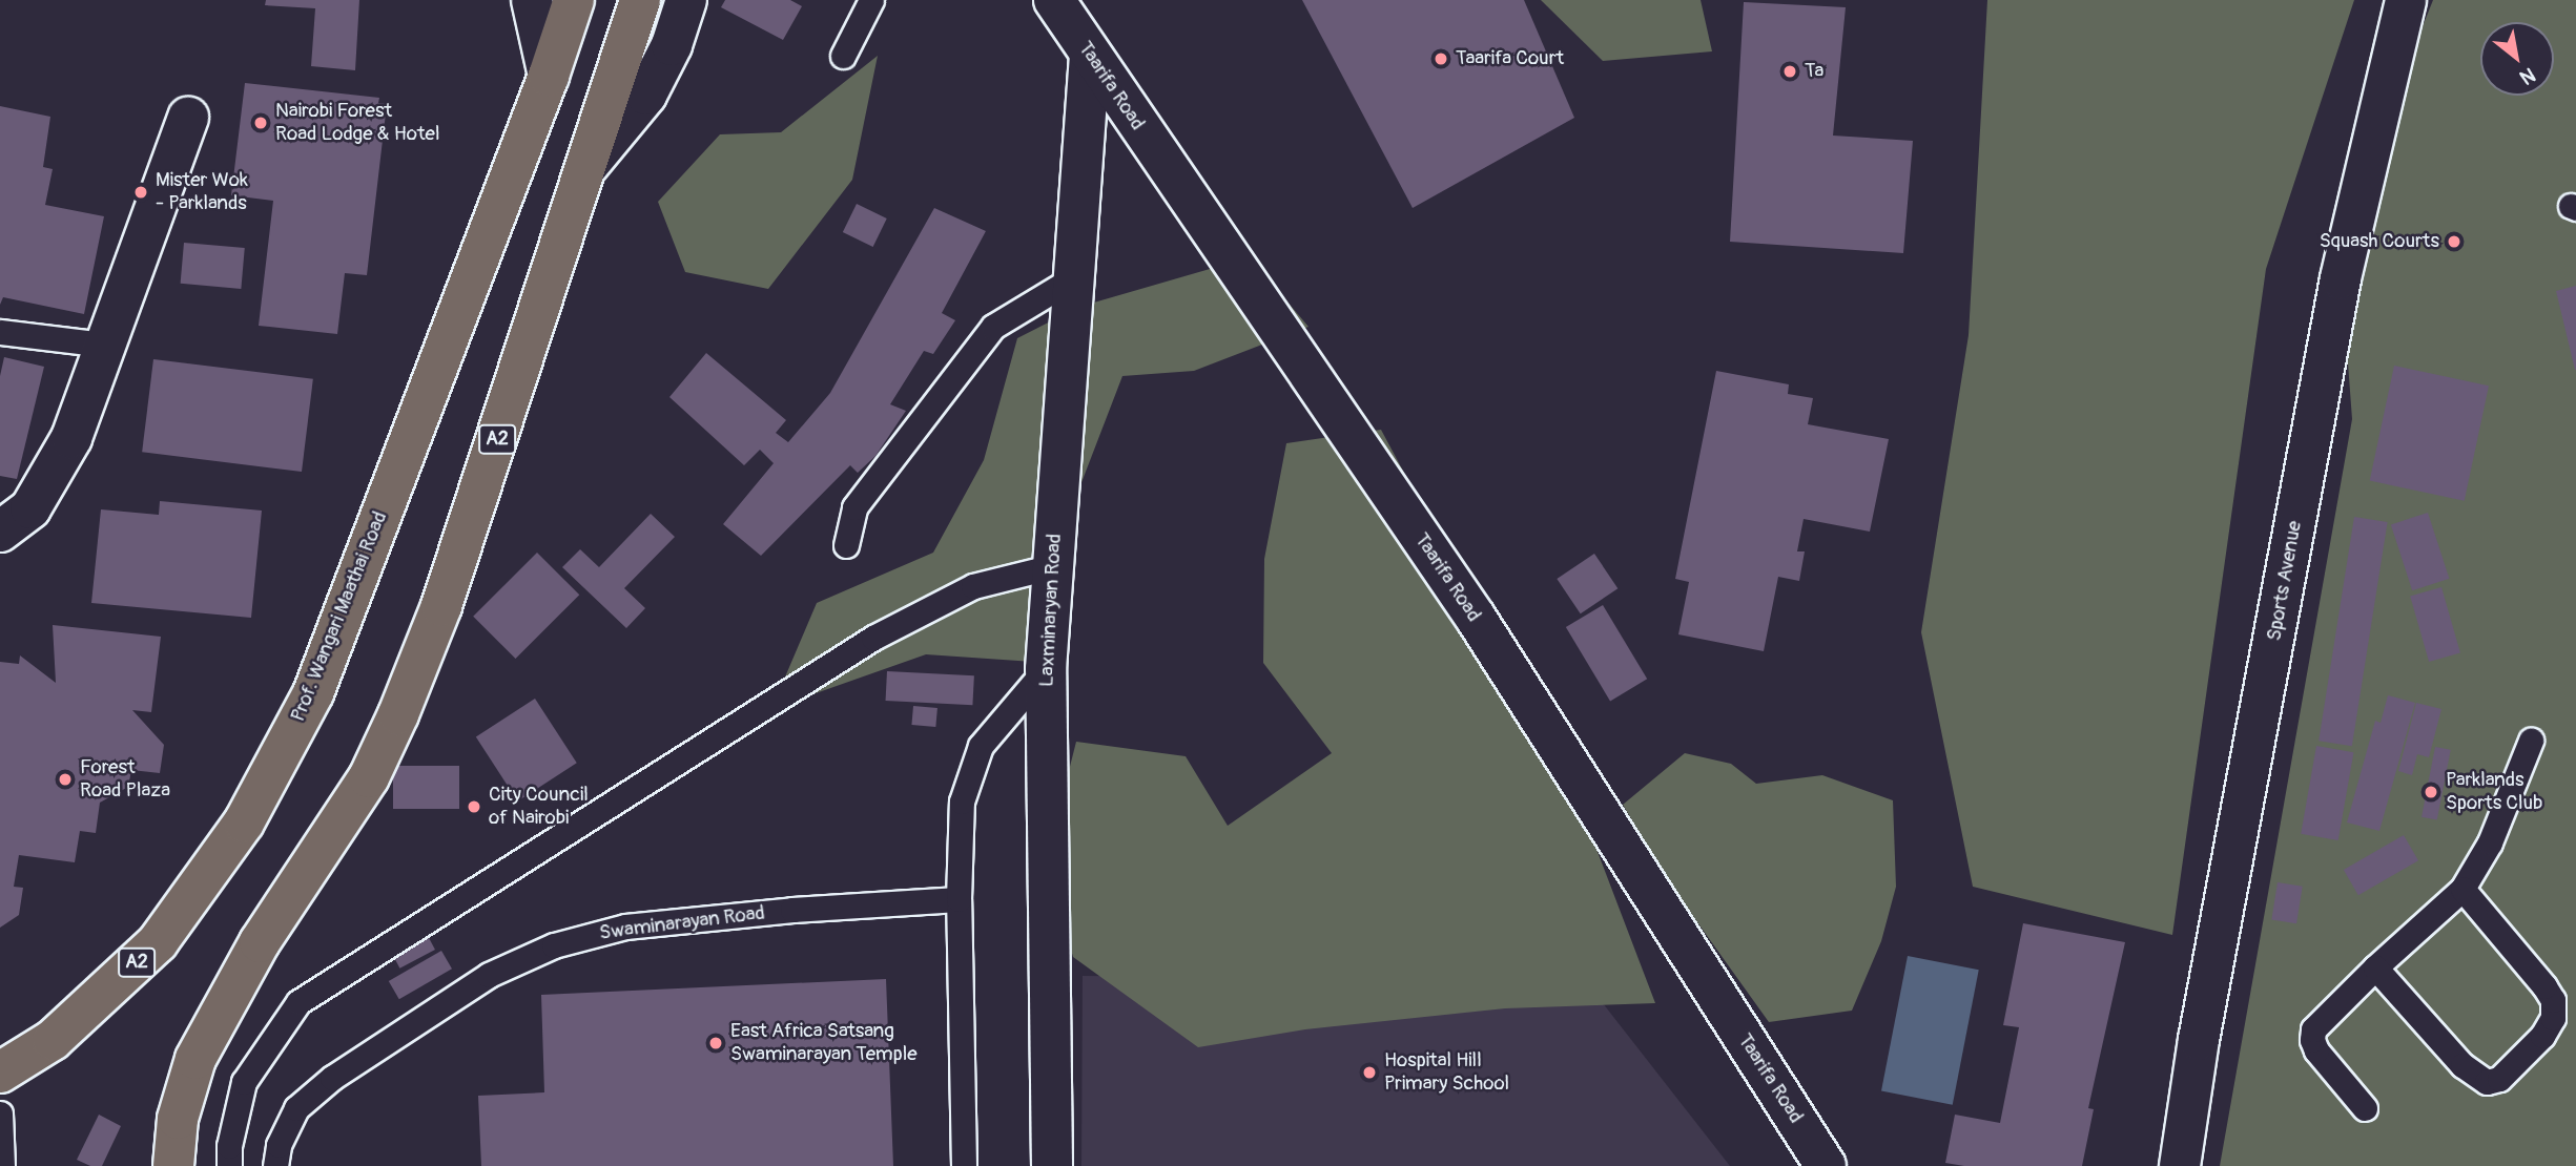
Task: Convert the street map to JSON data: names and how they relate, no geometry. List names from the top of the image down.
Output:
{
  "streets": {
    "main road": ["A2", "Prof. Wangari Maathai Road"],
    "street": ["Taarifa Road", "Sports Avenue", "Laxminaryan Road"],
    "lane": ["Swaminarayan Road"]
  },
  "crossings": [
    ["Taarifa Road", "Laxminaryan Road"]
  ],
  "places": [
    "Taarifa Court",
    "Ta",
    "Nairobi Forest Road Lodge & Hotel",
    "Mister Wok - Parklands",
    "Squash Courts",
    "Forest Road Plaza",
    "Parklands Sports Club",
    "City Council of Nairobi",
    "East Africa Satsang Swaminarayan Temple",
    "Hospital Hill Primary School"
  ],
  "north": "bottom right"
}
